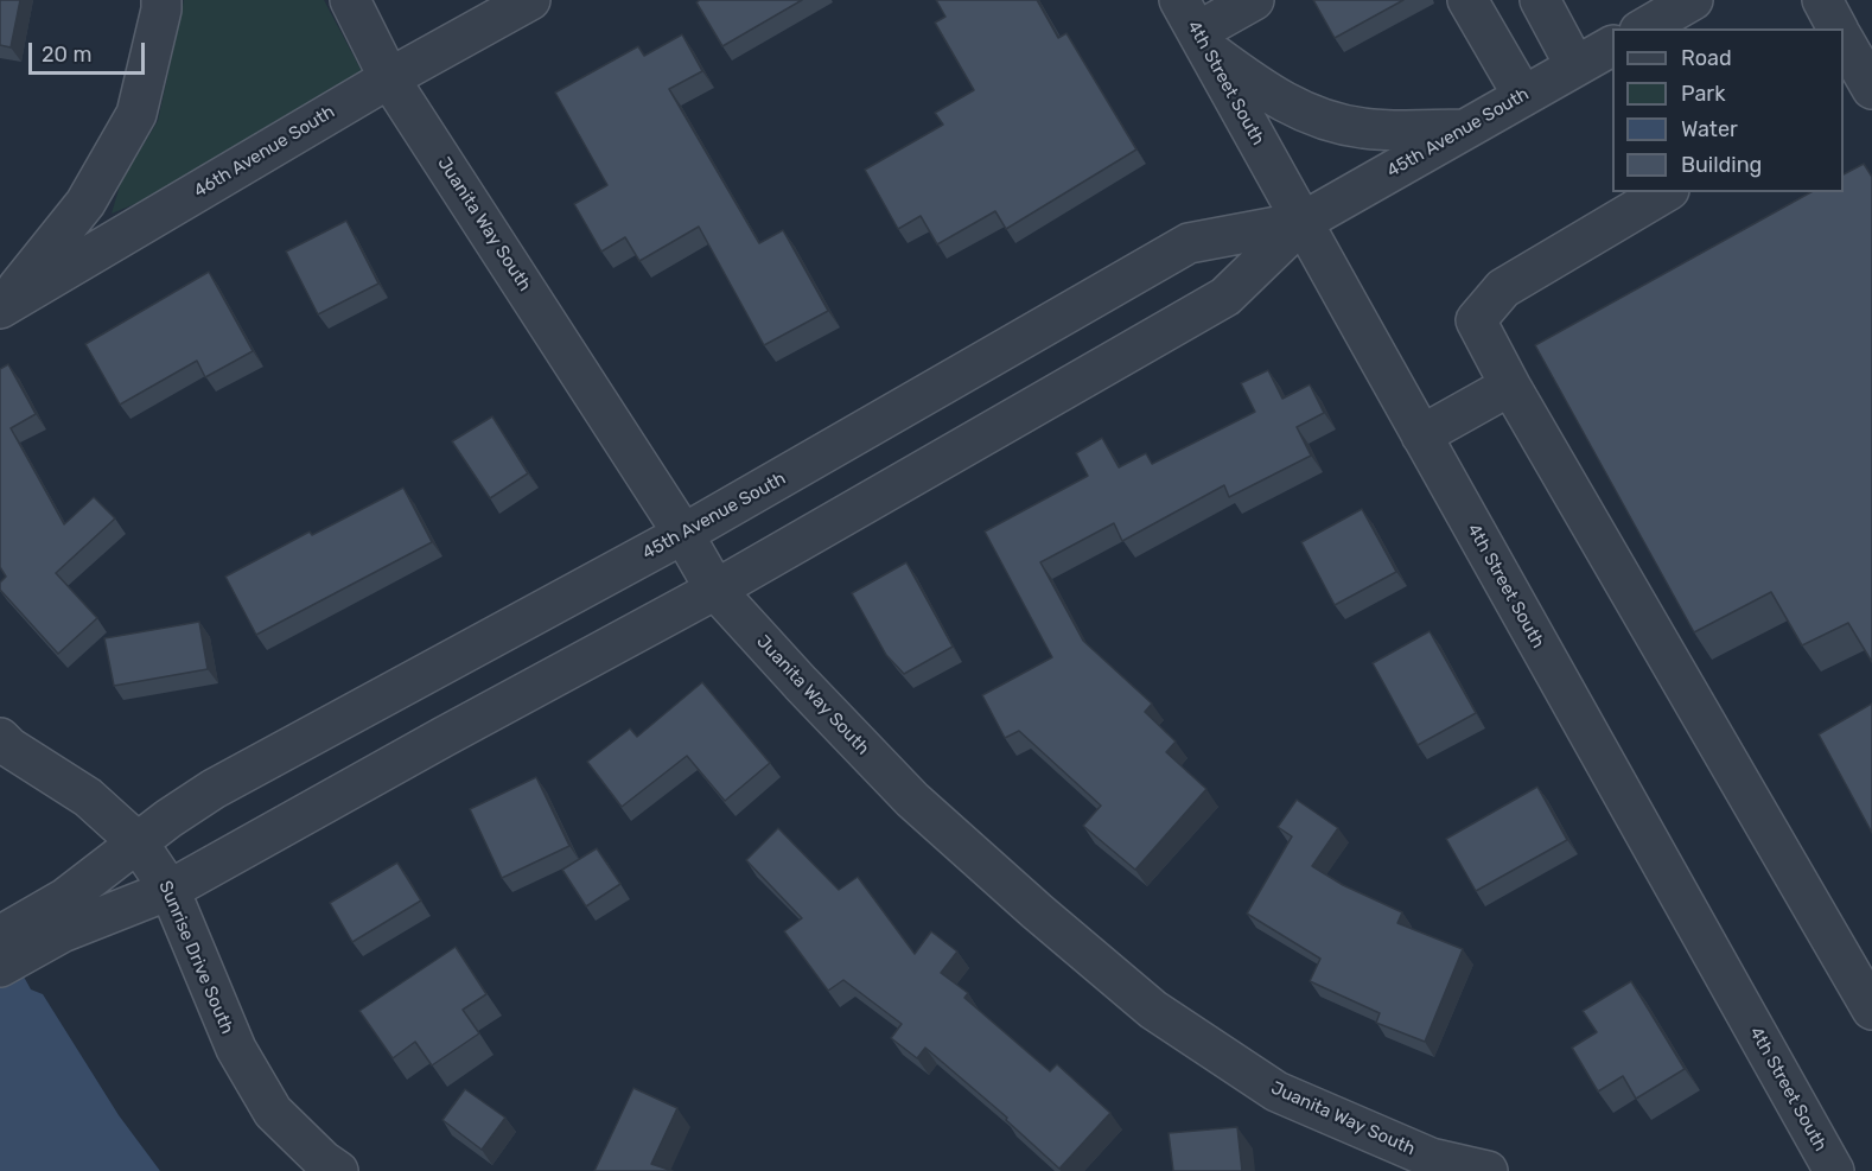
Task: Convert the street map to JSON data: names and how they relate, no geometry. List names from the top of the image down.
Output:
{
  "streets": {
    "street": [
      "4th Street South",
      "45th Avenue South",
      "46th Avenue South",
      "Juanita Way South",
      "Sunrise Drive South"
    ]
  },
  "crossings": [
    ["4th Street South", "45th Avenue South"],
    ["45th Avenue South", "Juanita Way South"],
    ["45th Avenue South", "Sunrise Drive South"],
    ["46th Avenue South", "Juanita Way South"]
  ],
  "legend": [
    "Road",
    "Park",
    "Water",
    "Building"
  ],
  "scale_bar": "20 m"
}
